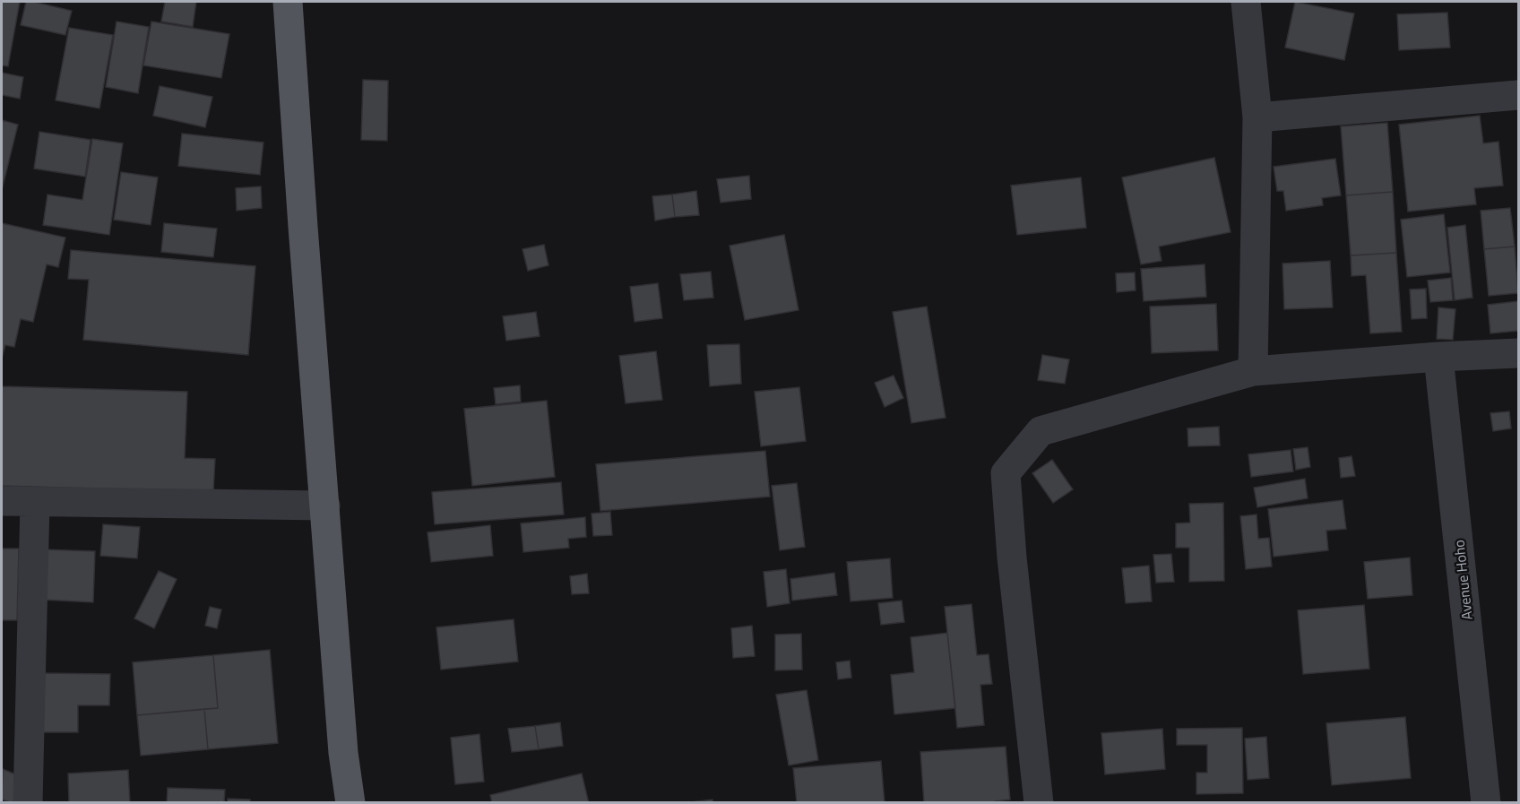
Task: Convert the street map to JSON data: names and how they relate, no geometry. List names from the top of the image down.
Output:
{
  "streets": {
    "street": ["Avenue Hoho"]
  }
}
